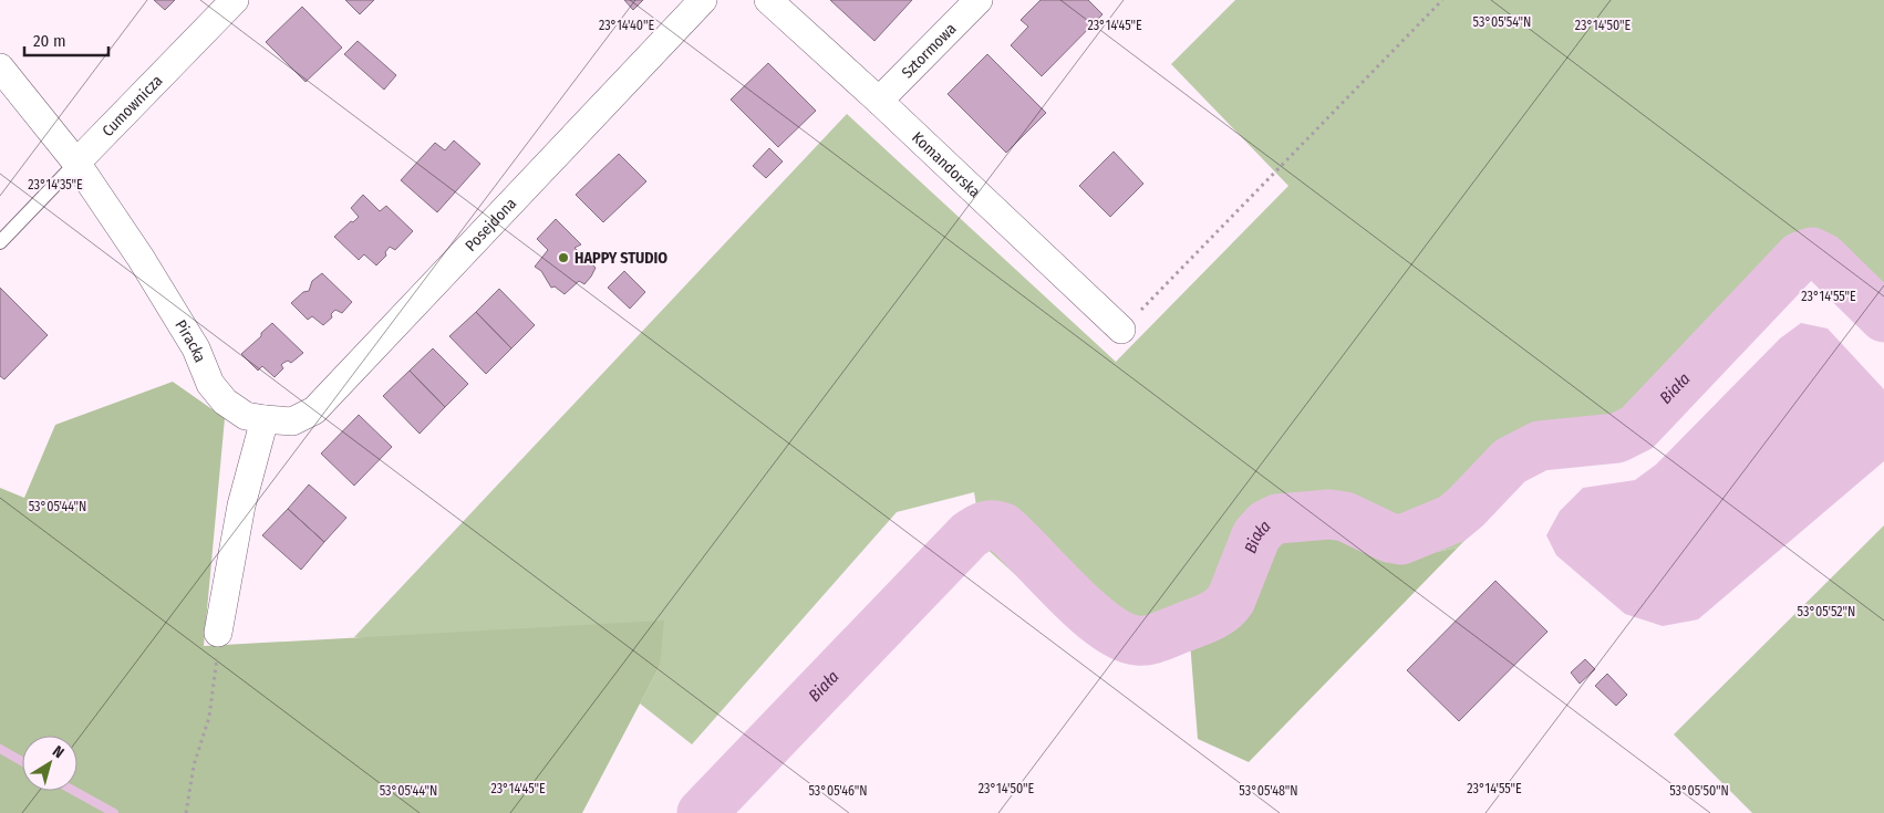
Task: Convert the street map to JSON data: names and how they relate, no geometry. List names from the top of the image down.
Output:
{
  "streets": {
    "street": [
      "Sztormowa",
      "Cumownicza",
      "Komandorska",
      "Posejdona",
      "Piracka"
    ]
  },
  "crossings": [
    ["Sztormowa", "Komandorska"],
    ["Cumownicza", "Piracka"],
    ["Posejdona", "Piracka"]
  ],
  "water": ["Biała"],
  "places": ["HAPPY STUDIO"],
  "scale_bar": "20 m",
  "north": "top right",
  "coordinates": [
    "53°05'54\"N",
    "23°14'40\"E",
    "23°14'45\"E",
    "23°14'50\"E",
    "23°14'35\"E",
    "23°14'55\"E",
    "53°05'44\"N",
    "53°05'52\"N",
    "53°05'46\"N",
    "53°05'48\"N",
    "53°05'50\"N"
  ]
}
